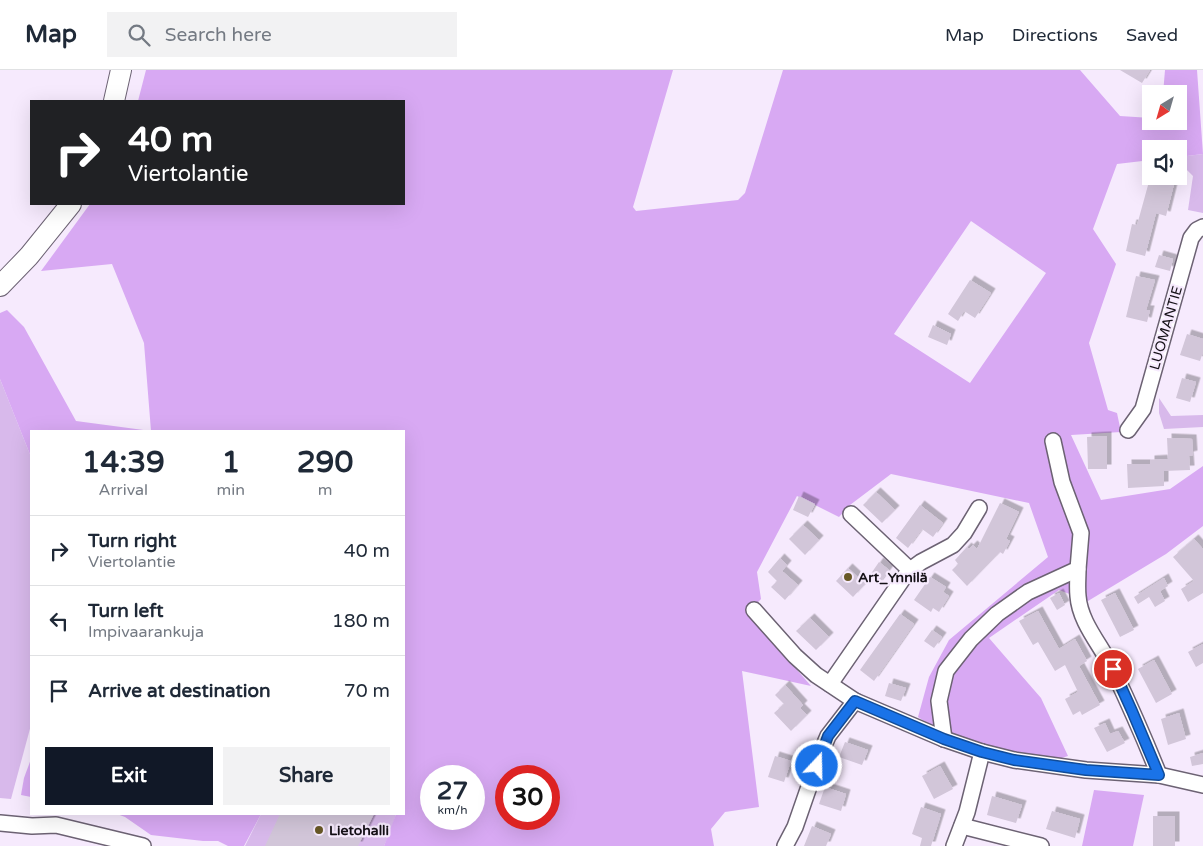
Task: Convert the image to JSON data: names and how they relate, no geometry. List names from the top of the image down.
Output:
{
  "streets": {
    "street": ["LUOMANTIE"]
  },
  "places": ["Art_Ynnilä", "Lietohalli"],
  "north": "bottom left",
  "page": {
    "header": "Map",
    "search": "Search here",
    "nav": ["Map", "Directions", "Saved"],
    "turn": ["40 m", "Viertolantie"],
    "eta": [
      "14:39",
      "Arrival",
      "1",
      "min",
      "290",
      "m"
    ],
    "list": [
      {
        "name": "Turn right",
        "note": "Viertolantie",
        "value": "40 m"
      },
      {
        "name": "Turn left",
        "note": "Impivaarankuja",
        "value": "180 m"
      },
      {
        "name": "Arrive at destination",
        "value": "70 m"
      }
    ],
    "buttons": ["Exit", "Share"],
    "speed": "27 km/h",
    "limit": "30"
  }
}
